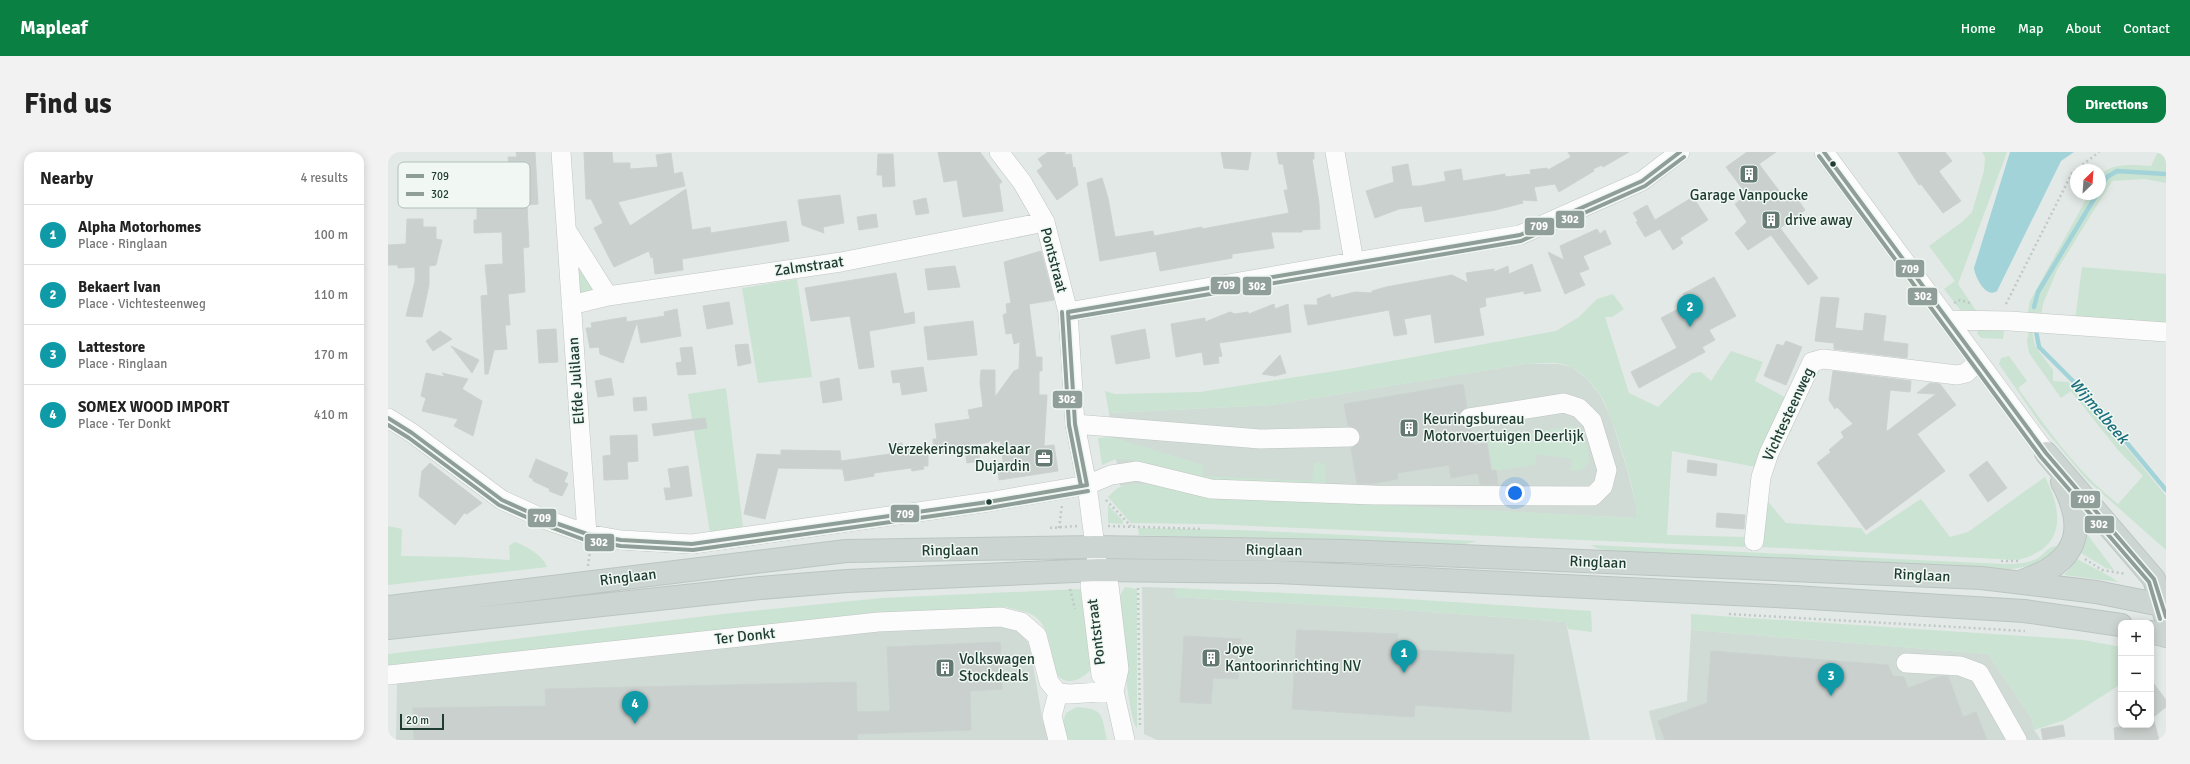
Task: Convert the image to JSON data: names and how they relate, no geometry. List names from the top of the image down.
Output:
{
  "streets": {
    "main road": ["Ringlaan"],
    "street": [
      "Pontstraat",
      "Zalmstraat",
      "Elfde Julilaan",
      "Vichtesteenweg",
      "Ter Donkt"
    ]
  },
  "crossings": [
    ["Pontstraat", "Zalmstraat"],
    ["Pontstraat", "Ringlaan"],
    ["Zalmstraat", "Elfde Julilaan"]
  ],
  "water": ["Wijmelbeek"],
  "places": {
    "building": [
      "Garage Vanpoucke",
      "drive away",
      "Keuringsbureau Motorvoertuigen Deerlijk",
      "Joye Kantoorinrichting NV",
      "Volkswagen Stockdeals"
    ],
    "office": ["Verzekeringsmakelaar Dujardin"]
  },
  "lines": ["transit line 709", "transit line 302"],
  "legend": ["709", "302"],
  "scale_bar": "20 m",
  "north": "top right",
  "page": {
    "header": "Mapleaf",
    "nav": [
      "Home",
      "Map",
      "About",
      "Contact"
    ],
    "buttons": "Directions",
    "title": "Find us",
    "heading": ["Nearby", "4 results"],
    "list": [
      {
        "mark": "1",
        "name": "Alpha Motorhomes",
        "note": "Place · Ringlaan",
        "value": "100 m"
      },
      {
        "mark": "2",
        "name": "Bekaert Ivan",
        "note": "Place · Vichtesteenweg",
        "value": "110 m"
      },
      {
        "mark": "3",
        "name": "Lattestore",
        "note": "Place · Ringlaan",
        "value": "170 m"
      },
      {
        "mark": "4",
        "name": "SOMEX WOOD IMPORT",
        "note": "Place · Ter Donkt",
        "value": "410 m"
      }
    ],
    "pins": [
      "2",
      "1",
      "3",
      "4"
    ],
    "map_buttons": ["+", "−"],
    "scale": "20 m"
  }
}
